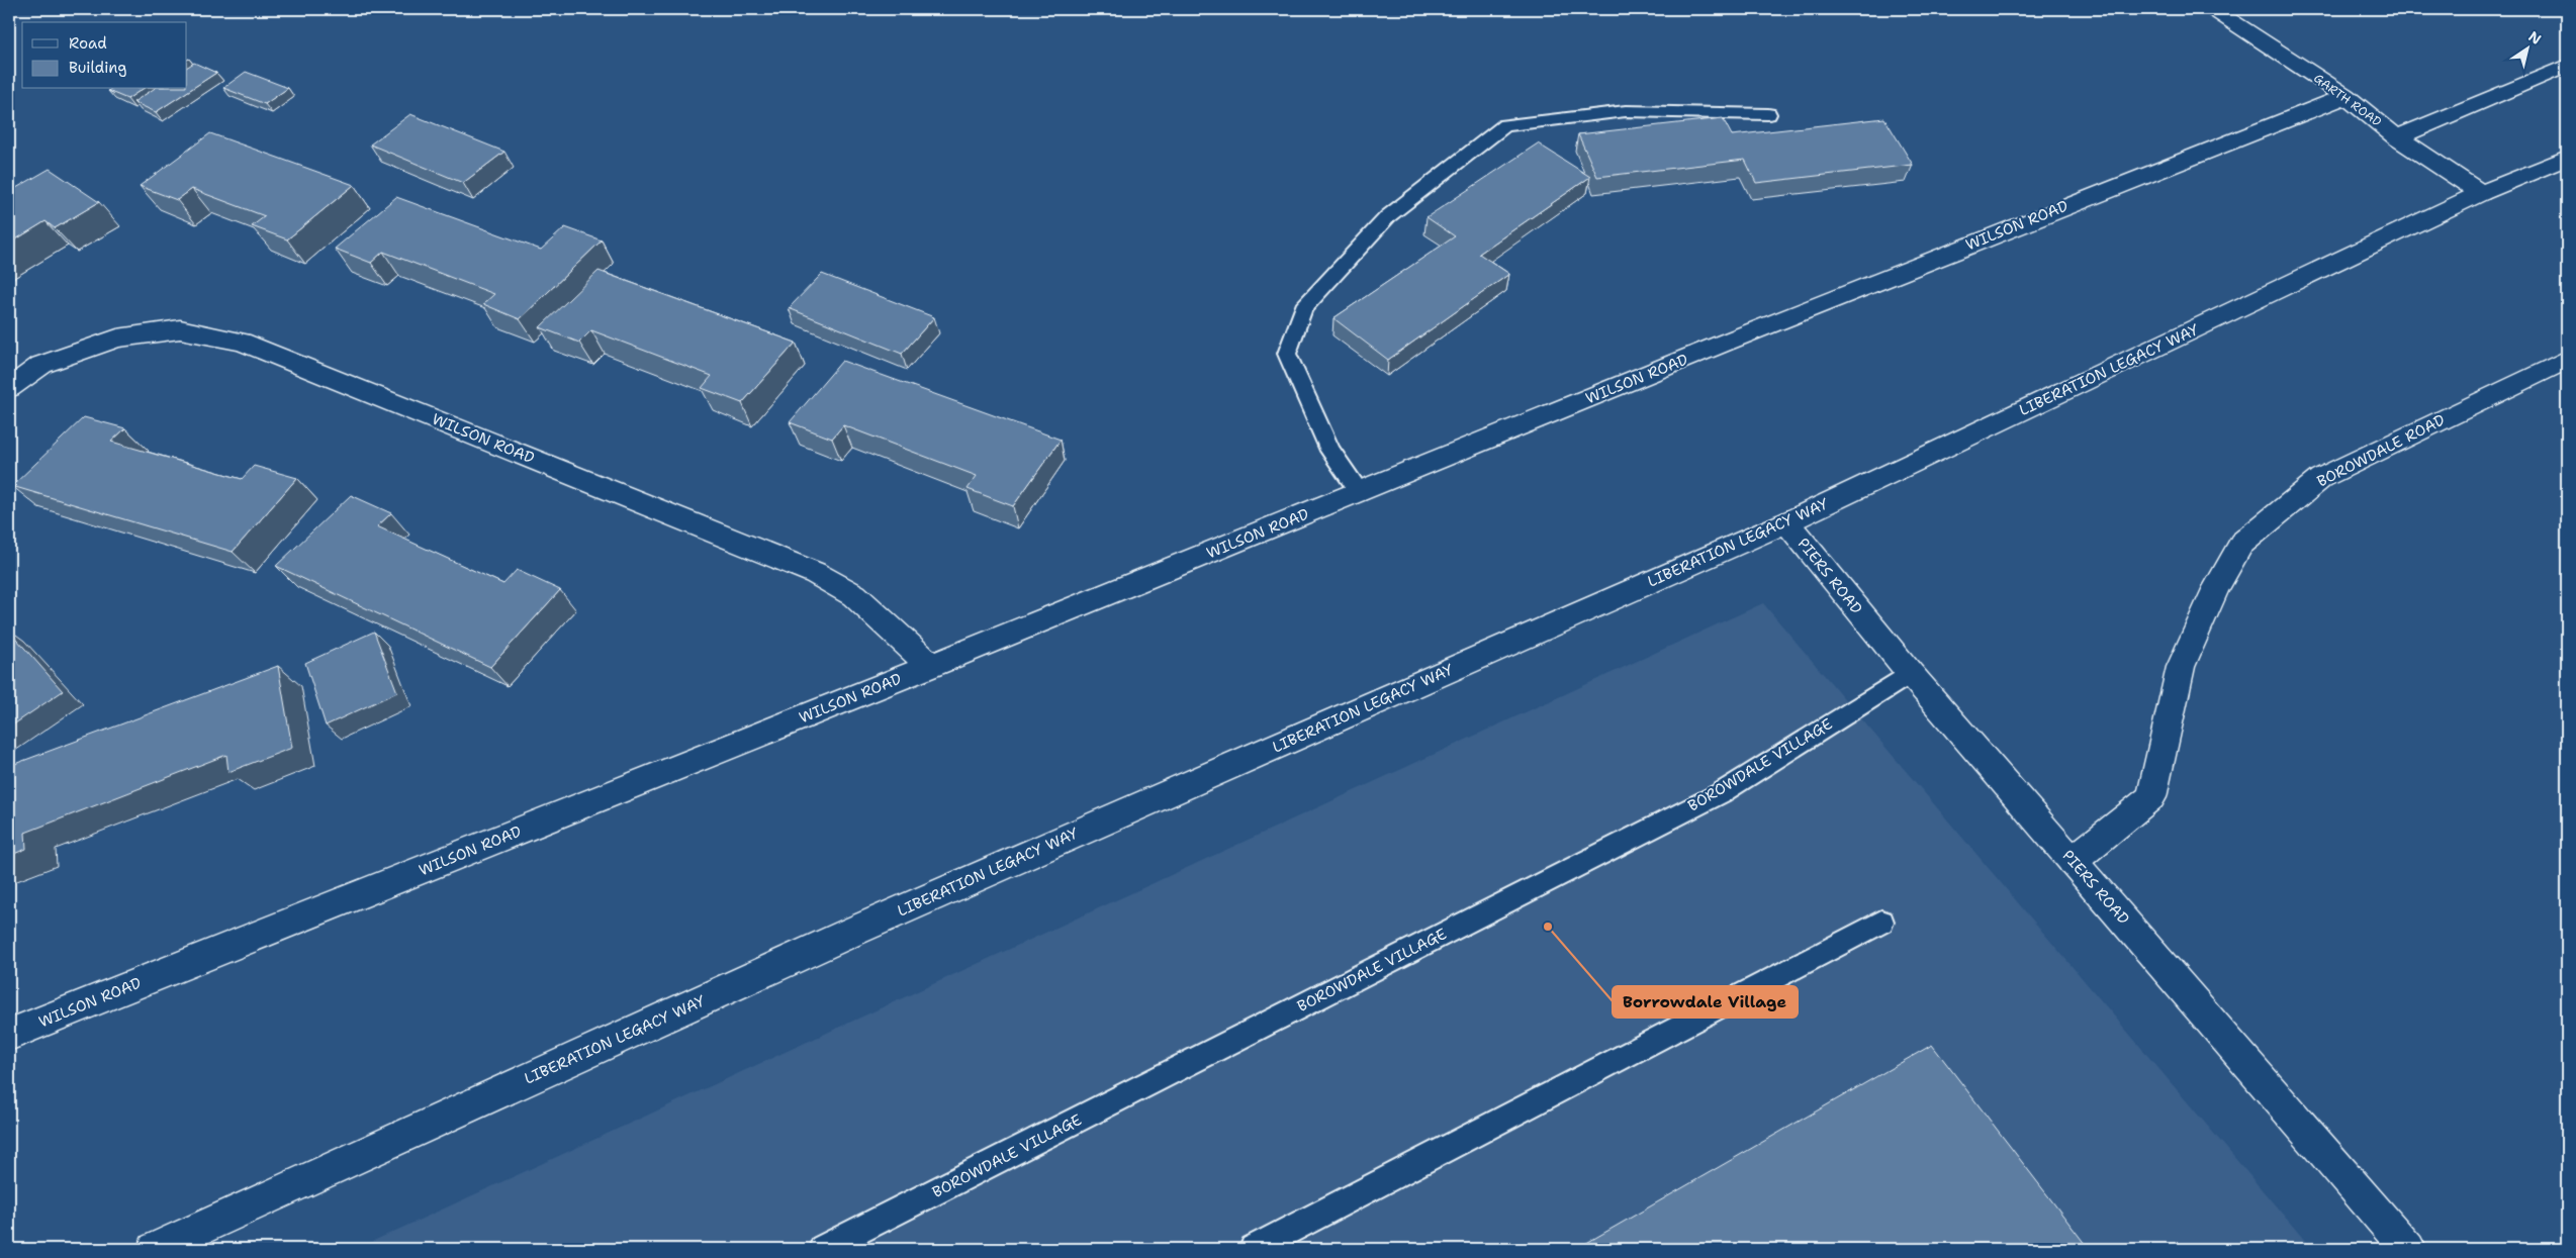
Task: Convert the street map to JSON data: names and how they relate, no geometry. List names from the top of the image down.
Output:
{
  "streets": {
    "street": [
      "GARTH ROAD",
      "WILSON ROAD",
      "LIBERATION LEGACY WAY",
      "BOROWDALE ROAD",
      "PIERS ROAD"
    ],
    "lane": ["BOROWDALE VILLAGE"]
  },
  "crossings": [
    ["GARTH ROAD", "WILSON ROAD"],
    ["GARTH ROAD", "LIBERATION LEGACY WAY"],
    ["LIBERATION LEGACY WAY", "PIERS ROAD"],
    ["BOROWDALE ROAD", "PIERS ROAD"],
    ["PIERS ROAD", "BOROWDALE VILLAGE"]
  ],
  "places": ["Borrowdale Village"],
  "legend": ["Road", "Building"],
  "north": "top right"
}
